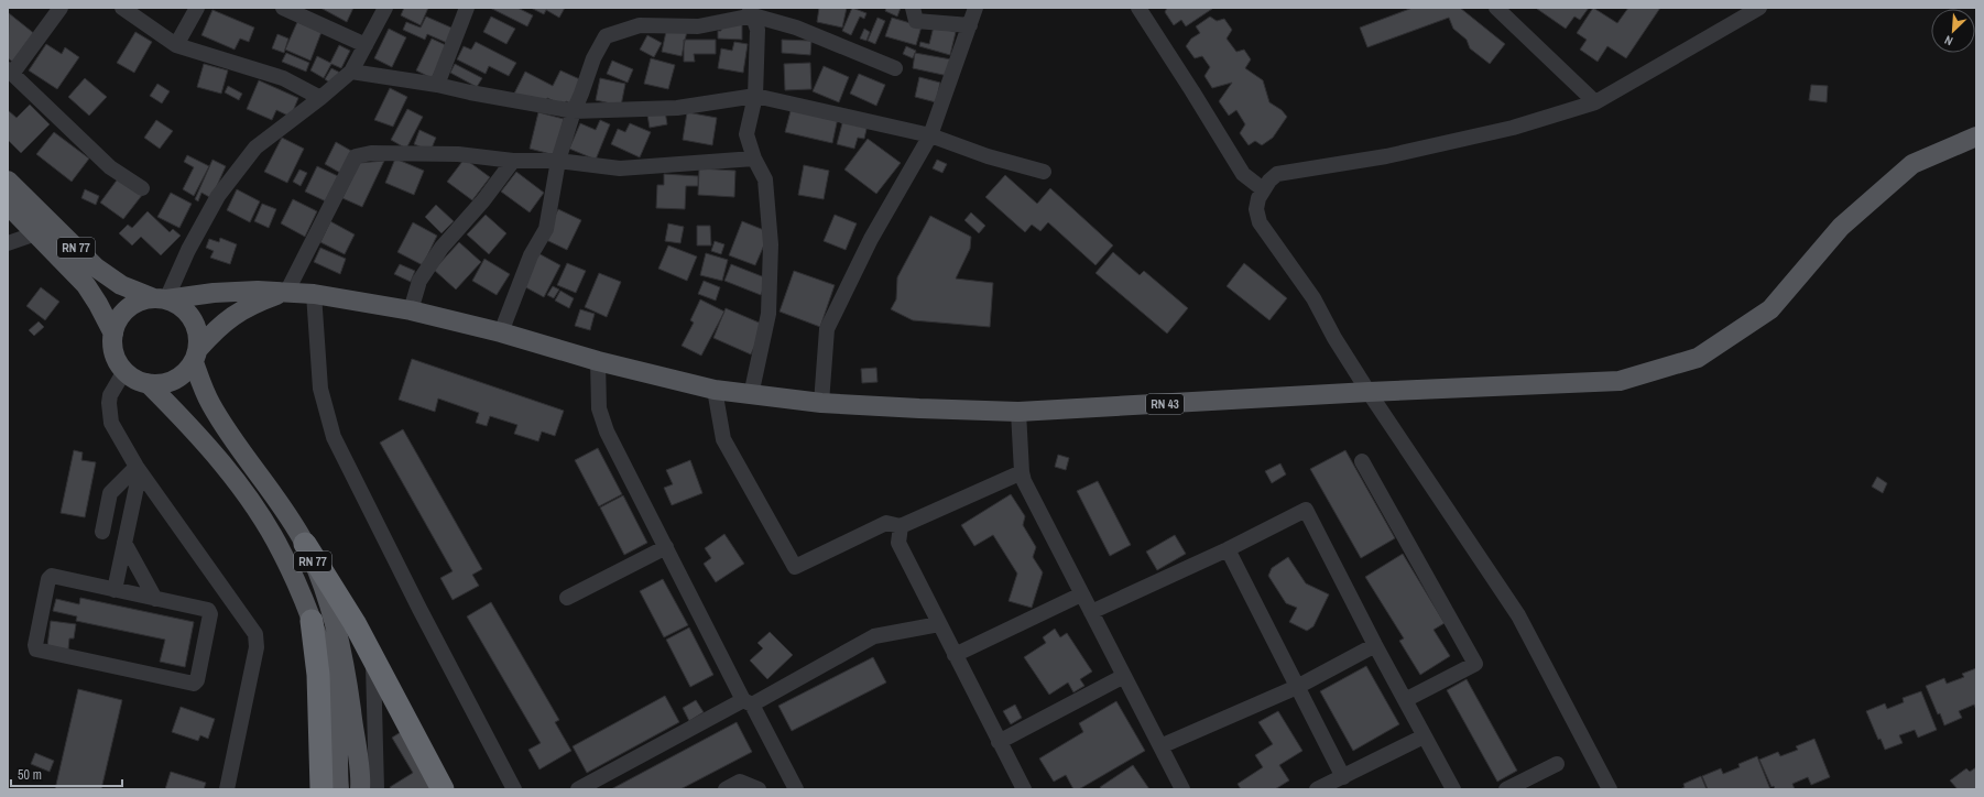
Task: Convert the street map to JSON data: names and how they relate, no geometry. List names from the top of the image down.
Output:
{
  "streets": {
    "main road": ["RN 77", "RN 43"]
  },
  "scale_bar": "50 m",
  "north": "bottom left"
}
